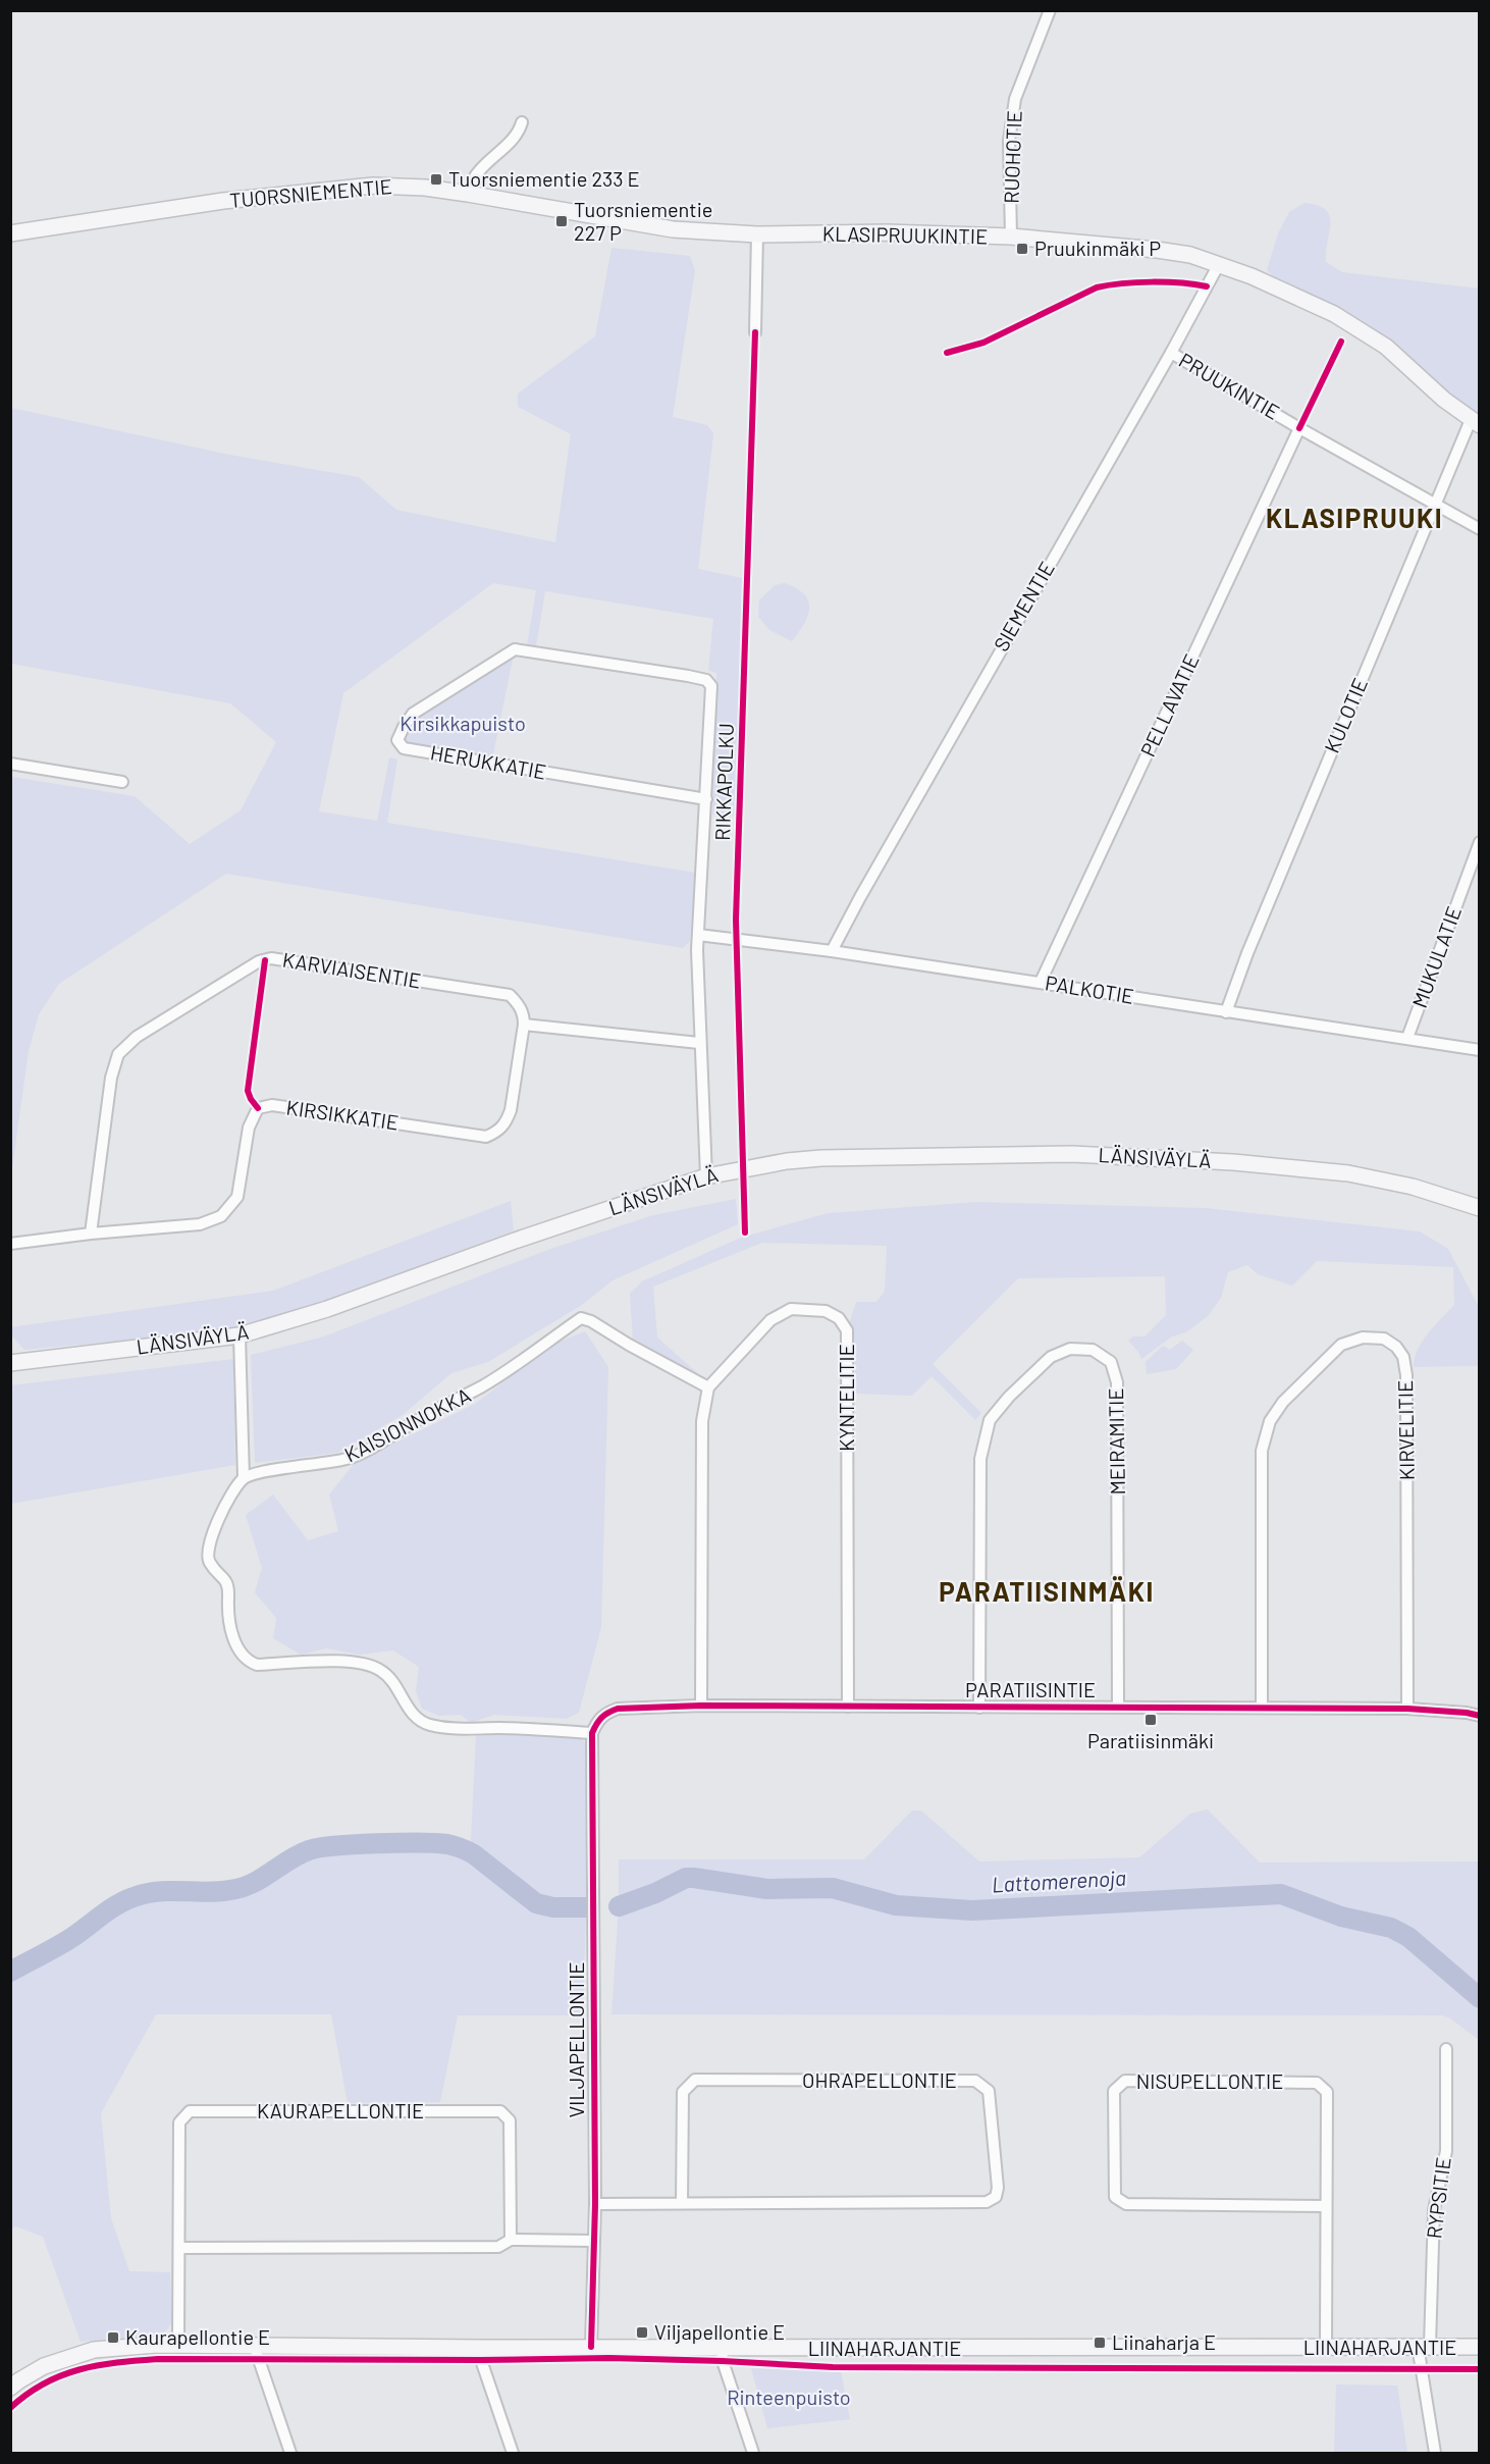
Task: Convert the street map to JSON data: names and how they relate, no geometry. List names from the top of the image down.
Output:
{
  "streets": {
    "main road": [
      "TUORSNIEMENTIE",
      "KLASIPRUUKINTIE",
      "LÄNSIVÄYLÄ",
      "LIINAHARJANTIE"
    ],
    "street": [
      "RUOHOTIE",
      "PRUUKINTIE",
      "SIEMENTIE",
      "PELLAVATIE",
      "KULOTIE",
      "HERUKKATIE",
      "MUKULATIE",
      "KARVIAISENTIE",
      "PALKOTIE",
      "KIRSIKKATIE",
      "KYNTELITIE",
      "KAISIONNOKKA",
      "KIRVELITIE",
      "MEIRAMITIE",
      "PARATIISINTIE",
      "VILJAPELLONTIE",
      "OHRAPELLONTIE",
      "NISUPELLONTIE",
      "KAURAPELLONTIE",
      "RYPSITIE"
    ],
    "cycle path": ["RIKKAPOLKU"]
  },
  "crossings": [
    ["RUOHOTIE", "KLASIPRUUKINTIE"],
    ["TUORSNIEMENTIE", "KLASIPRUUKINTIE"],
    ["KLASIPRUUKINTIE", "SIEMENTIE"],
    ["KLASIPRUUKINTIE", "KULOTIE"],
    ["PRUUKINTIE", "SIEMENTIE"],
    ["PRUUKINTIE", "PELLAVATIE"],
    ["PRUUKINTIE", "KULOTIE"],
    ["SIEMENTIE", "PALKOTIE"],
    ["PELLAVATIE", "PALKOTIE"],
    ["KULOTIE", "PALKOTIE"],
    ["MUKULATIE", "PALKOTIE"],
    ["KARVIAISENTIE", "KIRSIKKATIE"],
    ["KYNTELITIE", "KAISIONNOKKA"],
    ["KYNTELITIE", "PARATIISINTIE"],
    ["KIRVELITIE", "PARATIISINTIE"],
    ["MEIRAMITIE", "PARATIISINTIE"],
    ["PARATIISINTIE", "VILJAPELLONTIE"],
    ["VILJAPELLONTIE", "OHRAPELLONTIE"],
    ["VILJAPELLONTIE", "LIINAHARJANTIE"],
    ["NISUPELLONTIE", "LIINAHARJANTIE"],
    ["KAURAPELLONTIE", "LIINAHARJANTIE"],
    ["RYPSITIE", "LIINAHARJANTIE"]
  ],
  "districts": ["KLASIPRUUKI", "PARATIISINMÄKI"],
  "water": ["Lattomerenoja"],
  "parks": ["Kirsikkapuisto", "Rinteenpuisto"],
  "places": {
    "transit": [
      "Tuorsniementie 233 E",
      "Tuorsniementie 227 P",
      "Pruukinmäki P",
      "Paratiisinmäki",
      "Viljapellontie E",
      "Kaurapellontie E",
      "Liinaharja E"
    ]
  }
}
